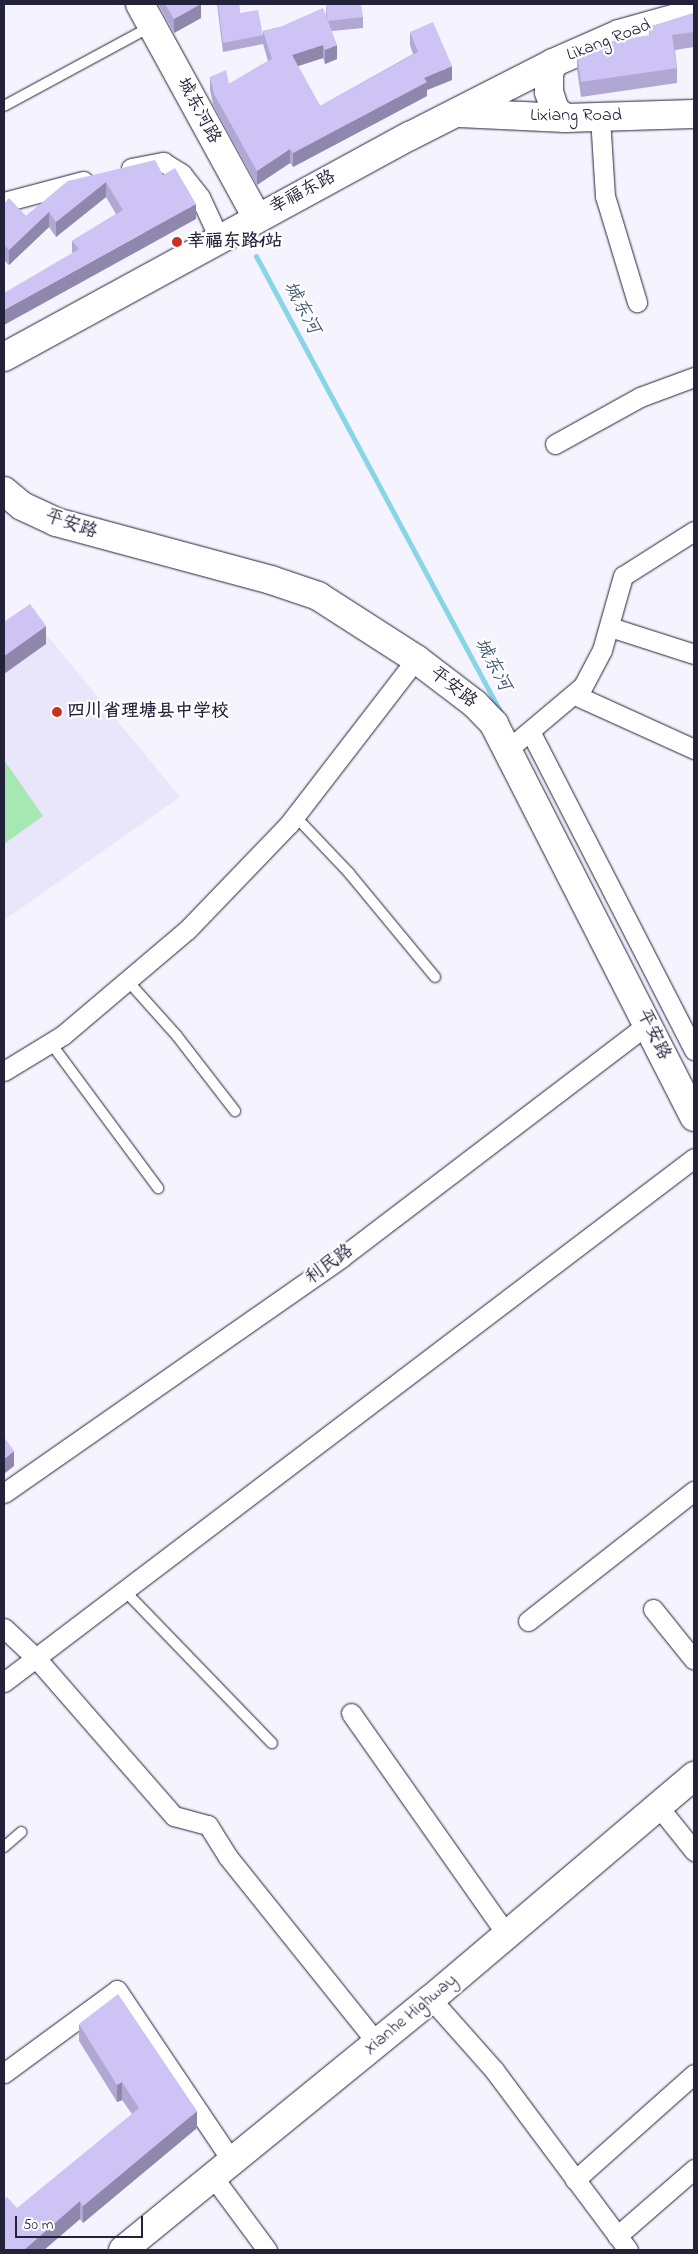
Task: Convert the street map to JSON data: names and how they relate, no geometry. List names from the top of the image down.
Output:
{
  "streets": {
    "main road": [
      "Likang Road",
      "城东河路",
      "Lixiang Road",
      "幸福东路",
      "平安路",
      "Xianhe Highway"
    ],
    "street": ["利民路"]
  },
  "crossings": [
    ["Likang Road", "幸福东路"],
    ["城东河路", "幸福东路"],
    ["Lixiang Road", "幸福东路"],
    ["平安路", "利民路"]
  ],
  "water": ["城东河"],
  "places": ["幸福东路1站", "四川省理塘县中学校"],
  "scale_bar": "50 m"
}
